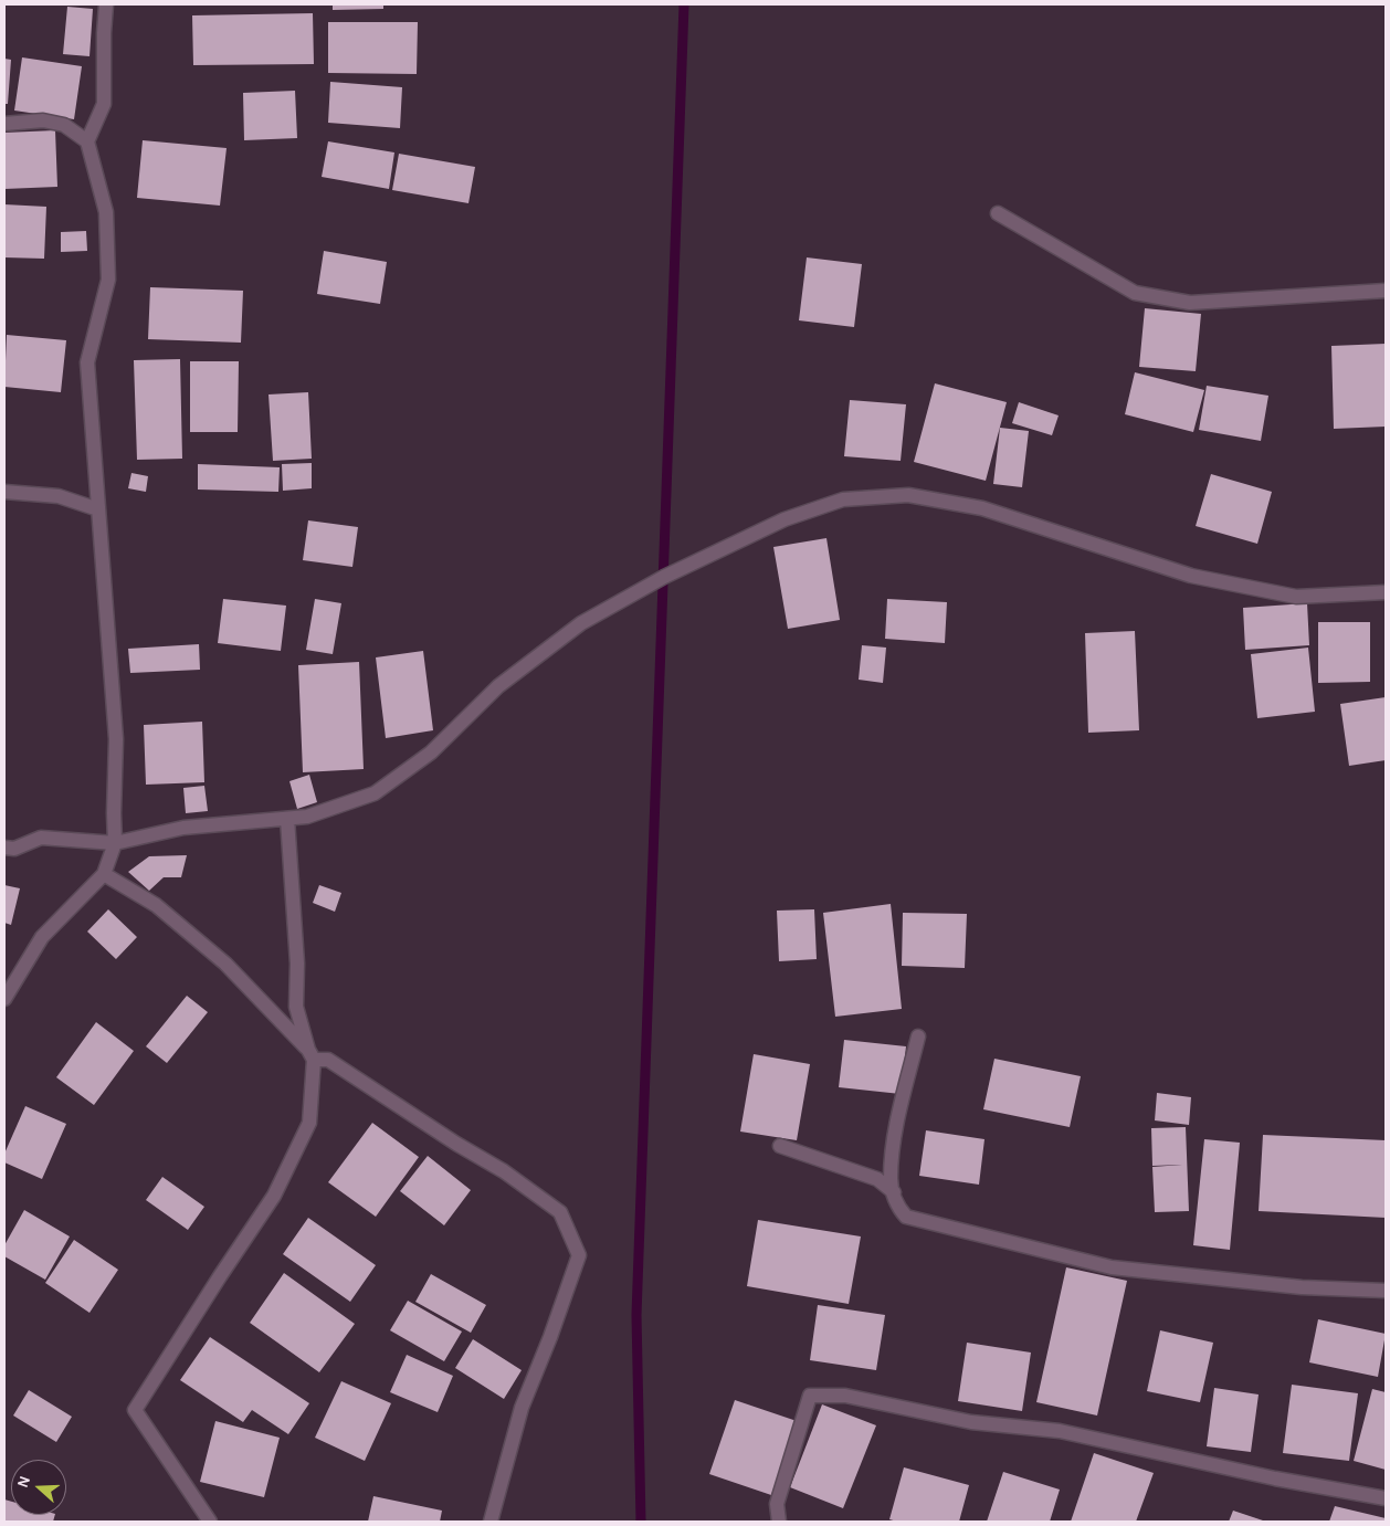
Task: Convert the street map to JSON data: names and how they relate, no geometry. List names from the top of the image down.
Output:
{
  "north": "left"
}
